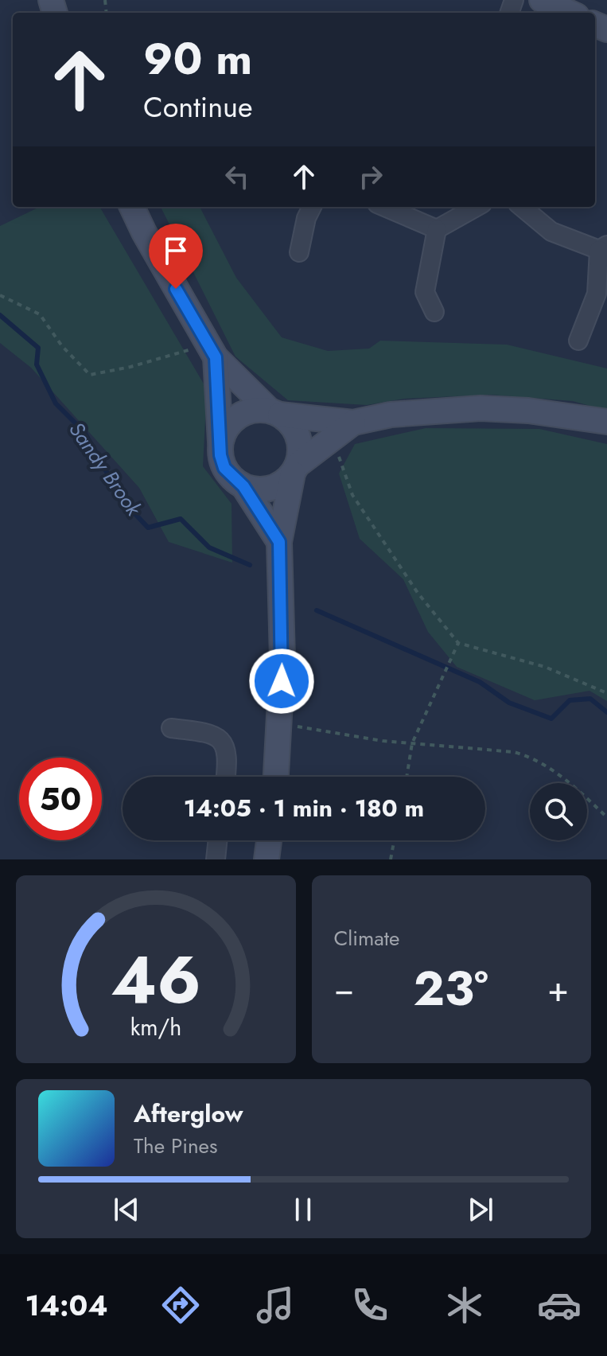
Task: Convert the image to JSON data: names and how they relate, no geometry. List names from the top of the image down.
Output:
{
  "water": ["Sandy Brook"],
  "page": {
    "turn": ["90 m", "Continue"],
    "limit": "50",
    "trip": "14:05 · 1 min · 180 m",
    "tile": "Climate",
    "heat": ["−", "23°", "+"],
    "song": ["Afterglow", "The Pines"],
    "tabs": "14:04",
    "gauge": ["46", "km/h"]
  }
}
